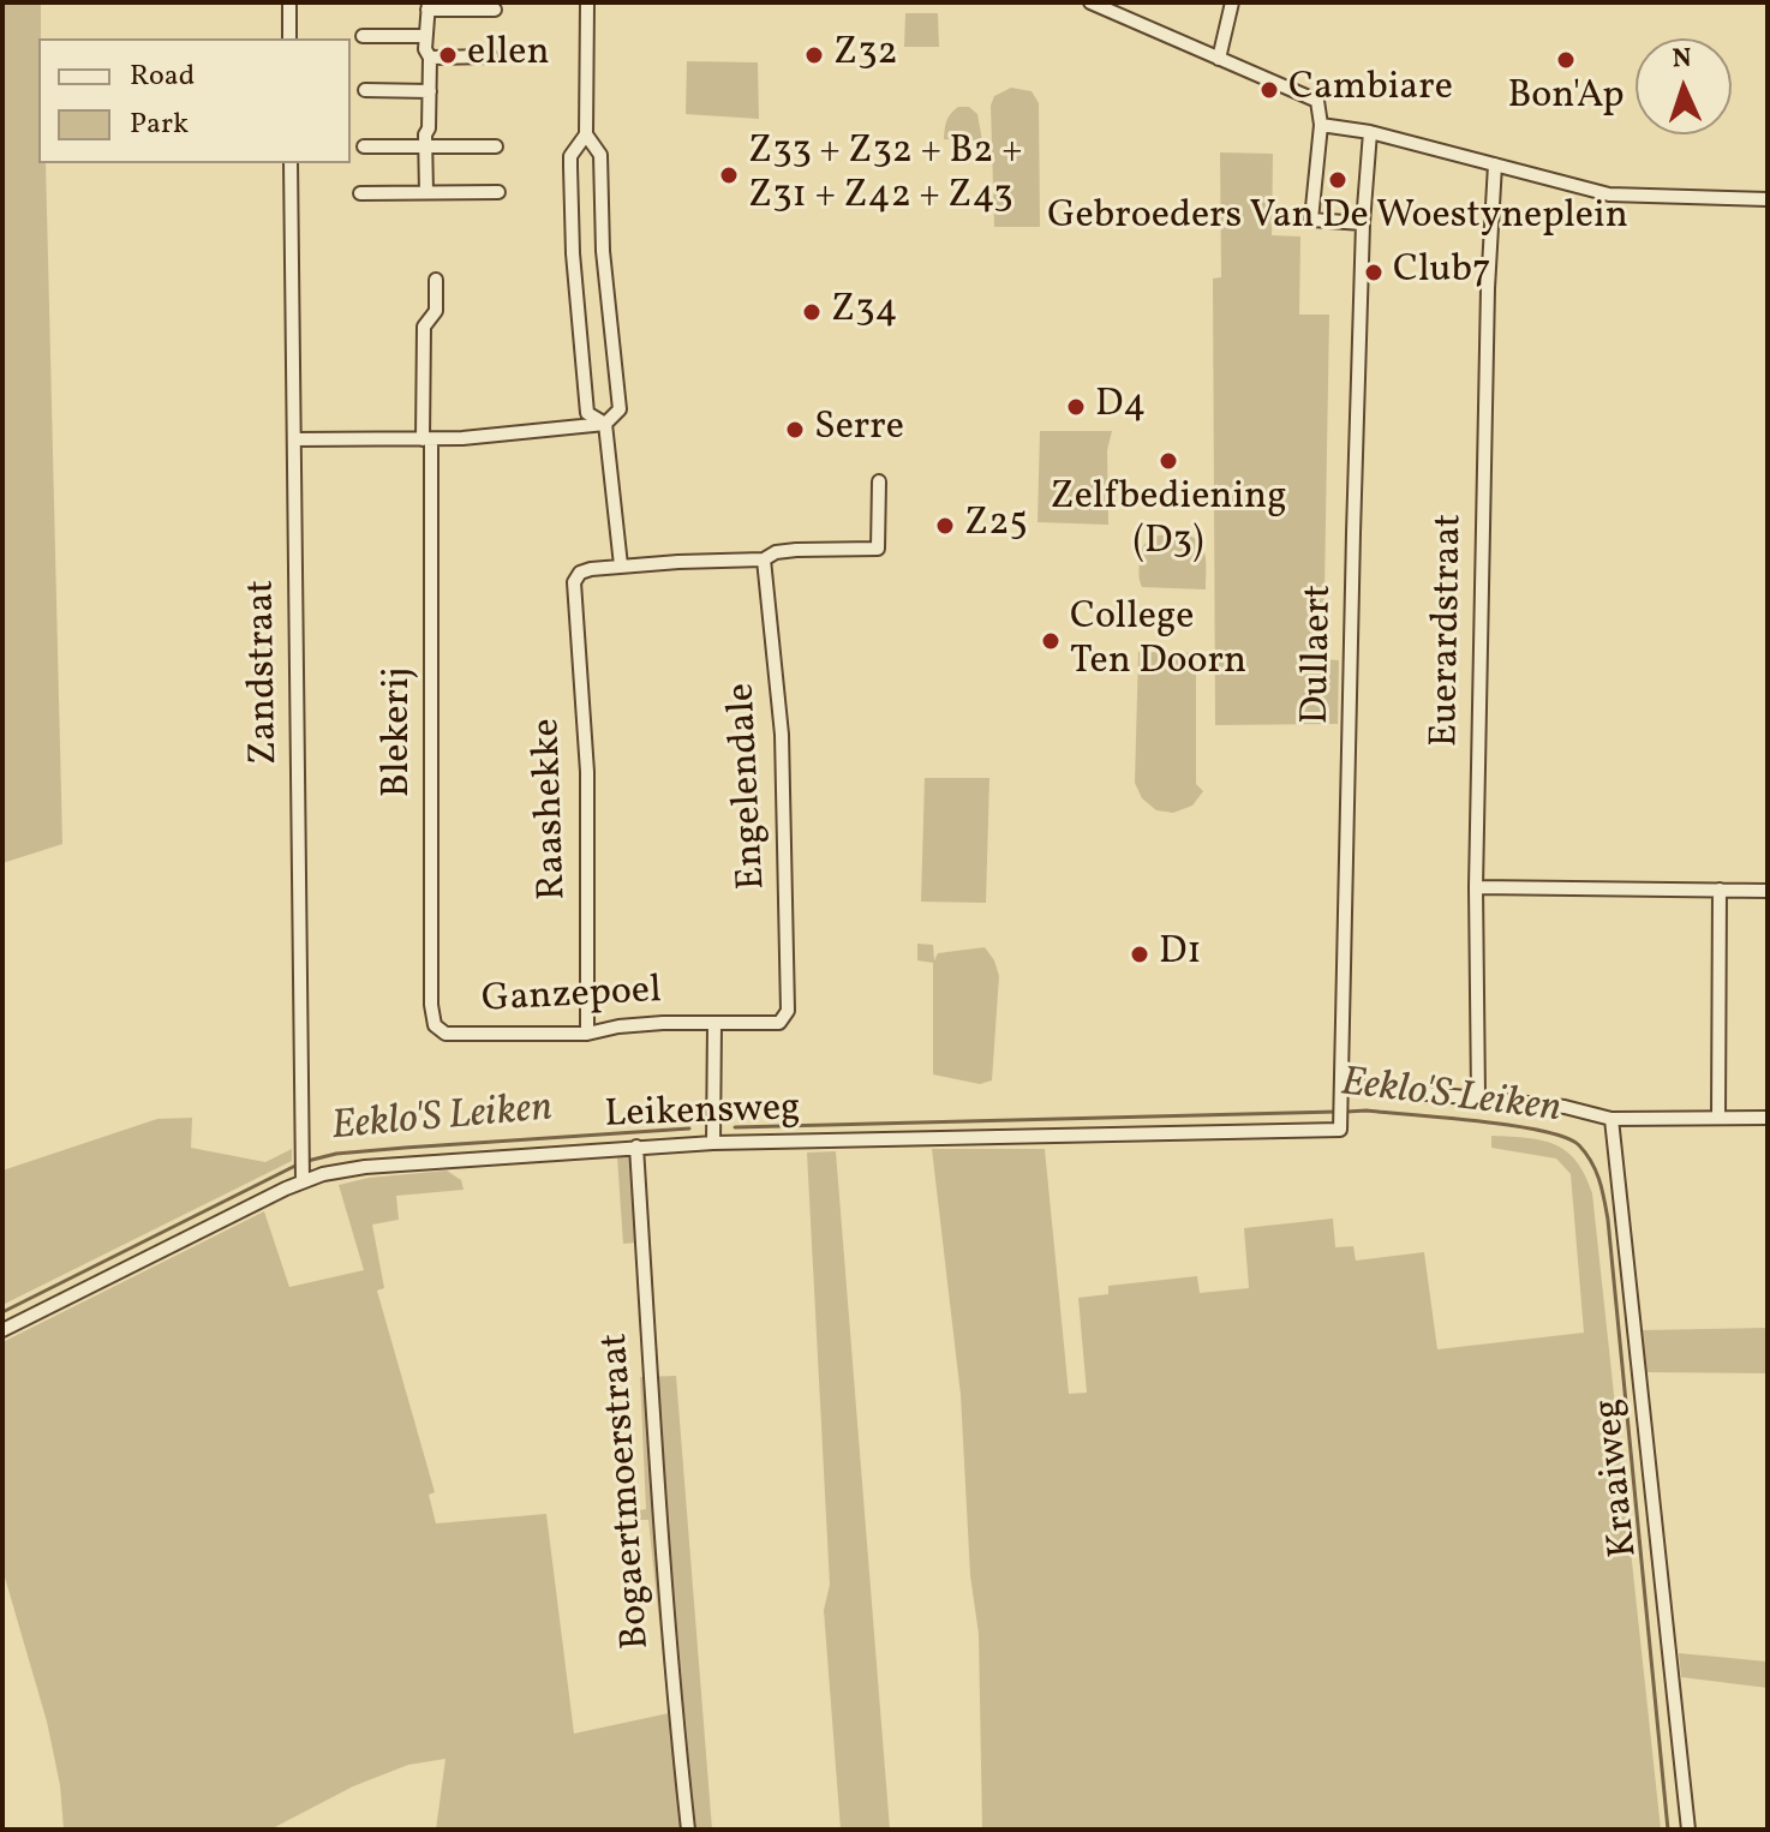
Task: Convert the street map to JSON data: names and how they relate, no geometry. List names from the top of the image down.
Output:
{
  "streets": {
    "street": [
      "Euerardstraat",
      "Dullaert",
      "Zandstraat",
      "Blekerij",
      "Engelendale",
      "Raashekke",
      "Ganzepoel",
      "Leikensweg",
      "Kraaiweg",
      "Bogaertmoerstraat"
    ]
  },
  "crossings": [
    ["Dullaert", "Leikensweg"],
    ["Zandstraat", "Leikensweg"],
    ["Blekerij", "Ganzepoel"],
    ["Engelendale", "Ganzepoel"],
    ["Raashekke", "Ganzepoel"],
    ["Ganzepoel", "Leikensweg"],
    ["Leikensweg", "Bogaertmoerstraat"]
  ],
  "water": ["Eeklo'S Leiken"],
  "places": [
    "ellen",
    "Z32",
    "Bon'Ap",
    "Cambiare",
    "Z33 + Z32 + B2 + Z31 + Z42 + Z43",
    "Gebroeders Van De Woestyneplein",
    "Club7",
    "Z34",
    "D4",
    "Serre",
    "Zelfbediening (D3)",
    "Z25",
    "College Ten Doorn",
    "D1"
  ],
  "legend": ["Road", "Park"],
  "north": "top"
}
